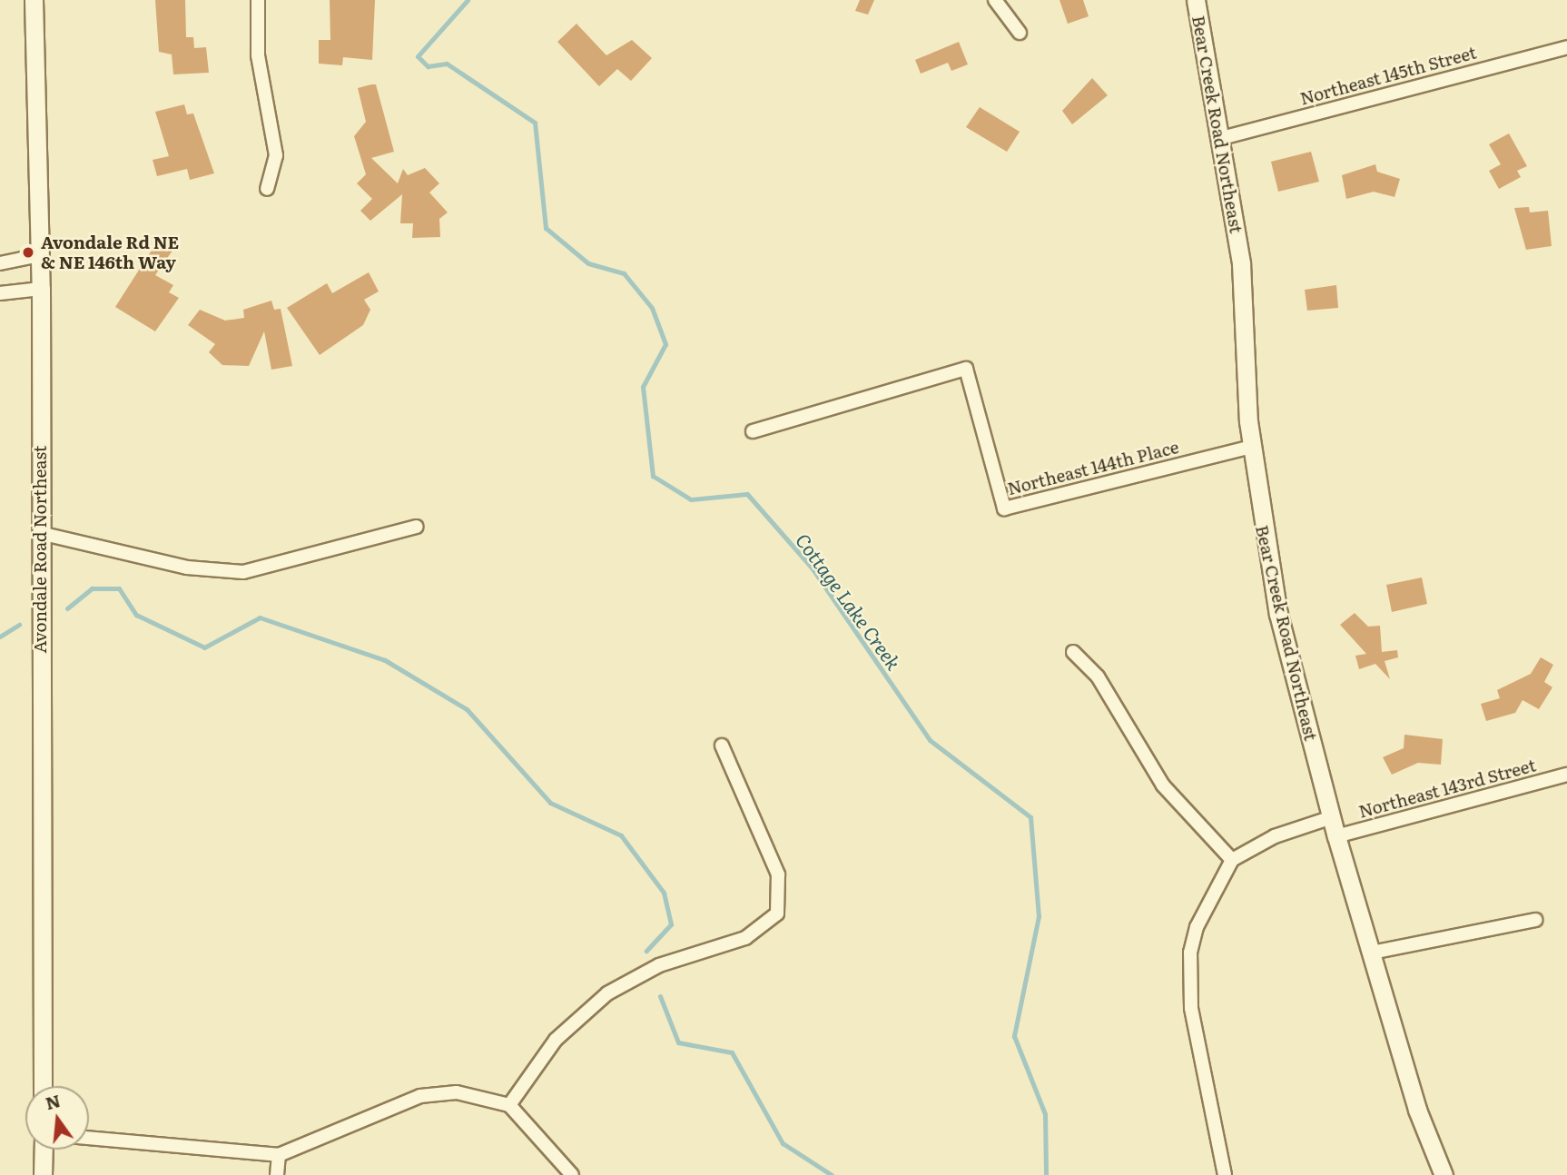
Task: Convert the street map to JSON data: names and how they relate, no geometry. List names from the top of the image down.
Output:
{
  "streets": {
    "street": [
      "Northeast 145th Street",
      "Bear Creek Road Northeast",
      "Northeast 144th Place",
      "Avondale Road Northeast",
      "Northeast 143rd Street"
    ]
  },
  "crossings": [
    ["Northeast 145th Street", "Bear Creek Road Northeast"],
    ["Bear Creek Road Northeast", "Northeast 144th Place"],
    ["Bear Creek Road Northeast", "Northeast 143rd Street"]
  ],
  "water": ["Cottage Lake Creek"],
  "places": ["Avondale Rd NE & NE 146th Way"],
  "north": "top"
}
